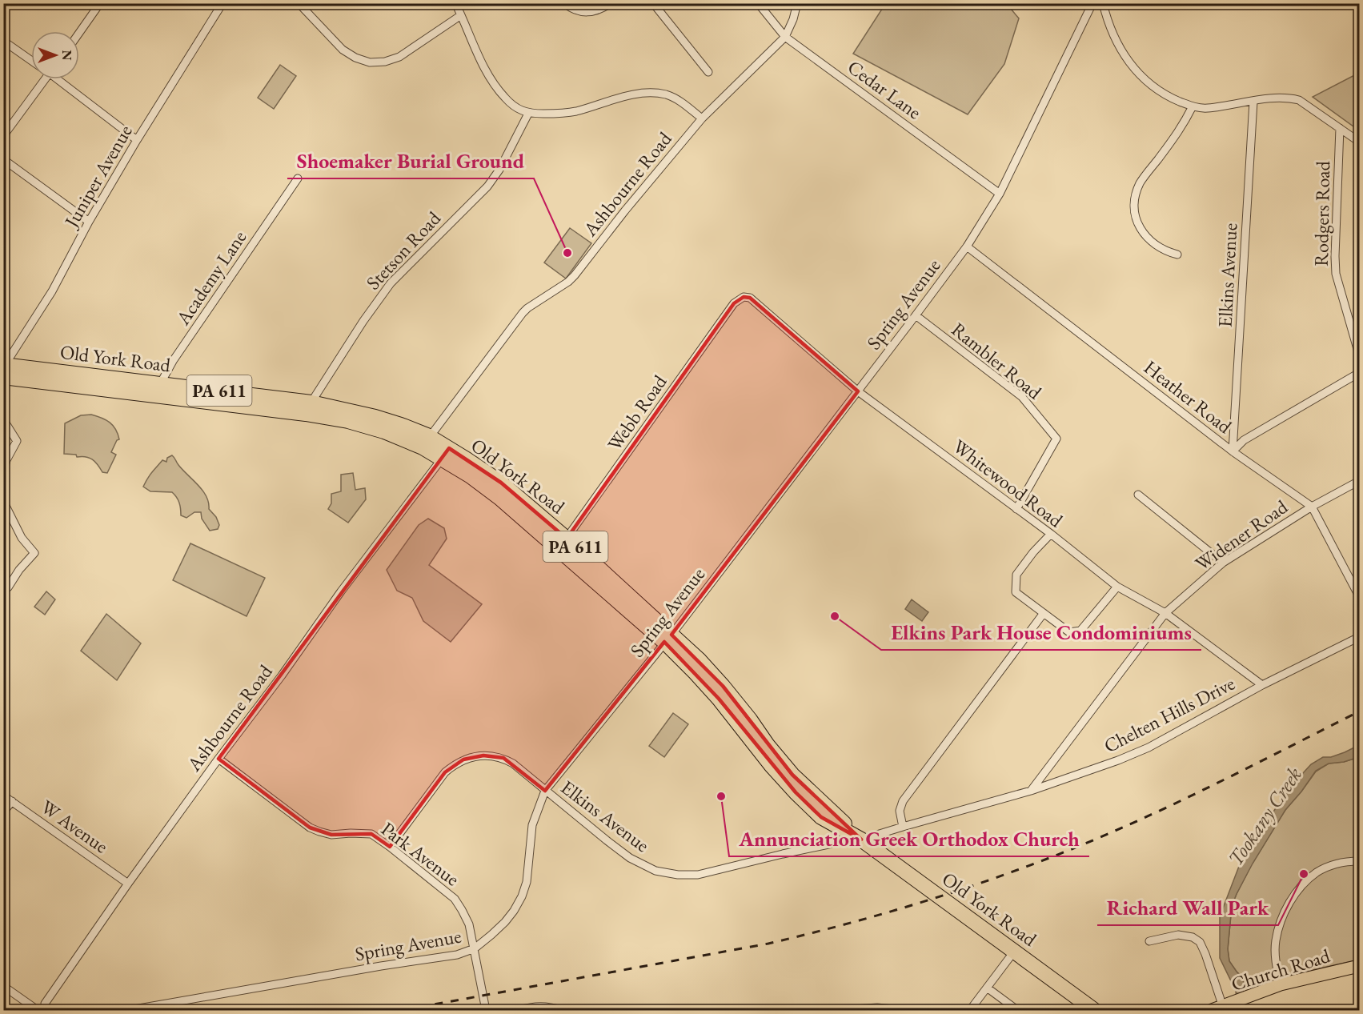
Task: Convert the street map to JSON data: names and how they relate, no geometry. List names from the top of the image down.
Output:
{
  "streets": {
    "highway": ["Old York Road", "PA 611"],
    "main road": ["Church Road"],
    "street": [
      "Cedar Lane",
      "Juniper Avenue",
      "Ashbourne Road",
      "Rodgers Road",
      "Stetson Road",
      "Elkins Avenue",
      "Academy Lane",
      "Spring Avenue",
      "Rambler Road",
      "Heather Road",
      "Webb Road",
      "Whitewood Road",
      "Widener Road",
      "Chelten Hills Drive",
      "W Avenue",
      "Park Avenue"
    ]
  },
  "crossings": [
    ["Cedar Lane", "Ashbourne Road"],
    ["Cedar Lane", "Spring Avenue"],
    ["Juniper Avenue", "Old York Road"],
    ["Ashbourne Road", "Old York Road"],
    ["Ashbourne Road", "W Avenue"],
    ["Ashbourne Road", "Park Avenue"],
    ["Stetson Road", "Old York Road"],
    ["Elkins Avenue", "Spring Avenue"],
    ["Elkins Avenue", "Old York Road"],
    ["Elkins Avenue", "Heather Road"],
    ["Elkins Avenue", "Chelten Hills Drive"],
    ["Elkins Avenue", "Park Avenue"],
    ["Academy Lane", "Old York Road"],
    ["Spring Avenue", "Old York Road"],
    ["Spring Avenue", "Rambler Road"],
    ["Spring Avenue", "Heather Road"],
    ["Spring Avenue", "Whitewood Road"],
    ["Spring Avenue", "Park Avenue"],
    ["Old York Road", "Webb Road"],
    ["Rambler Road", "Whitewood Road"],
    ["Heather Road", "Widener Road"],
    ["Webb Road", "Whitewood Road"],
    ["Whitewood Road", "Widener Road"],
    ["Whitewood Road", "Chelten Hills Drive"],
    ["Widener Road", "Chelten Hills Drive"]
  ],
  "water": ["Tookany Creek"],
  "places": [
    "Shoemaker Burial Ground",
    "Elkins Park House Condominiums",
    "Annunciation Greek Orthodox Church",
    "Richard Wall Park"
  ],
  "north": "right"
}
